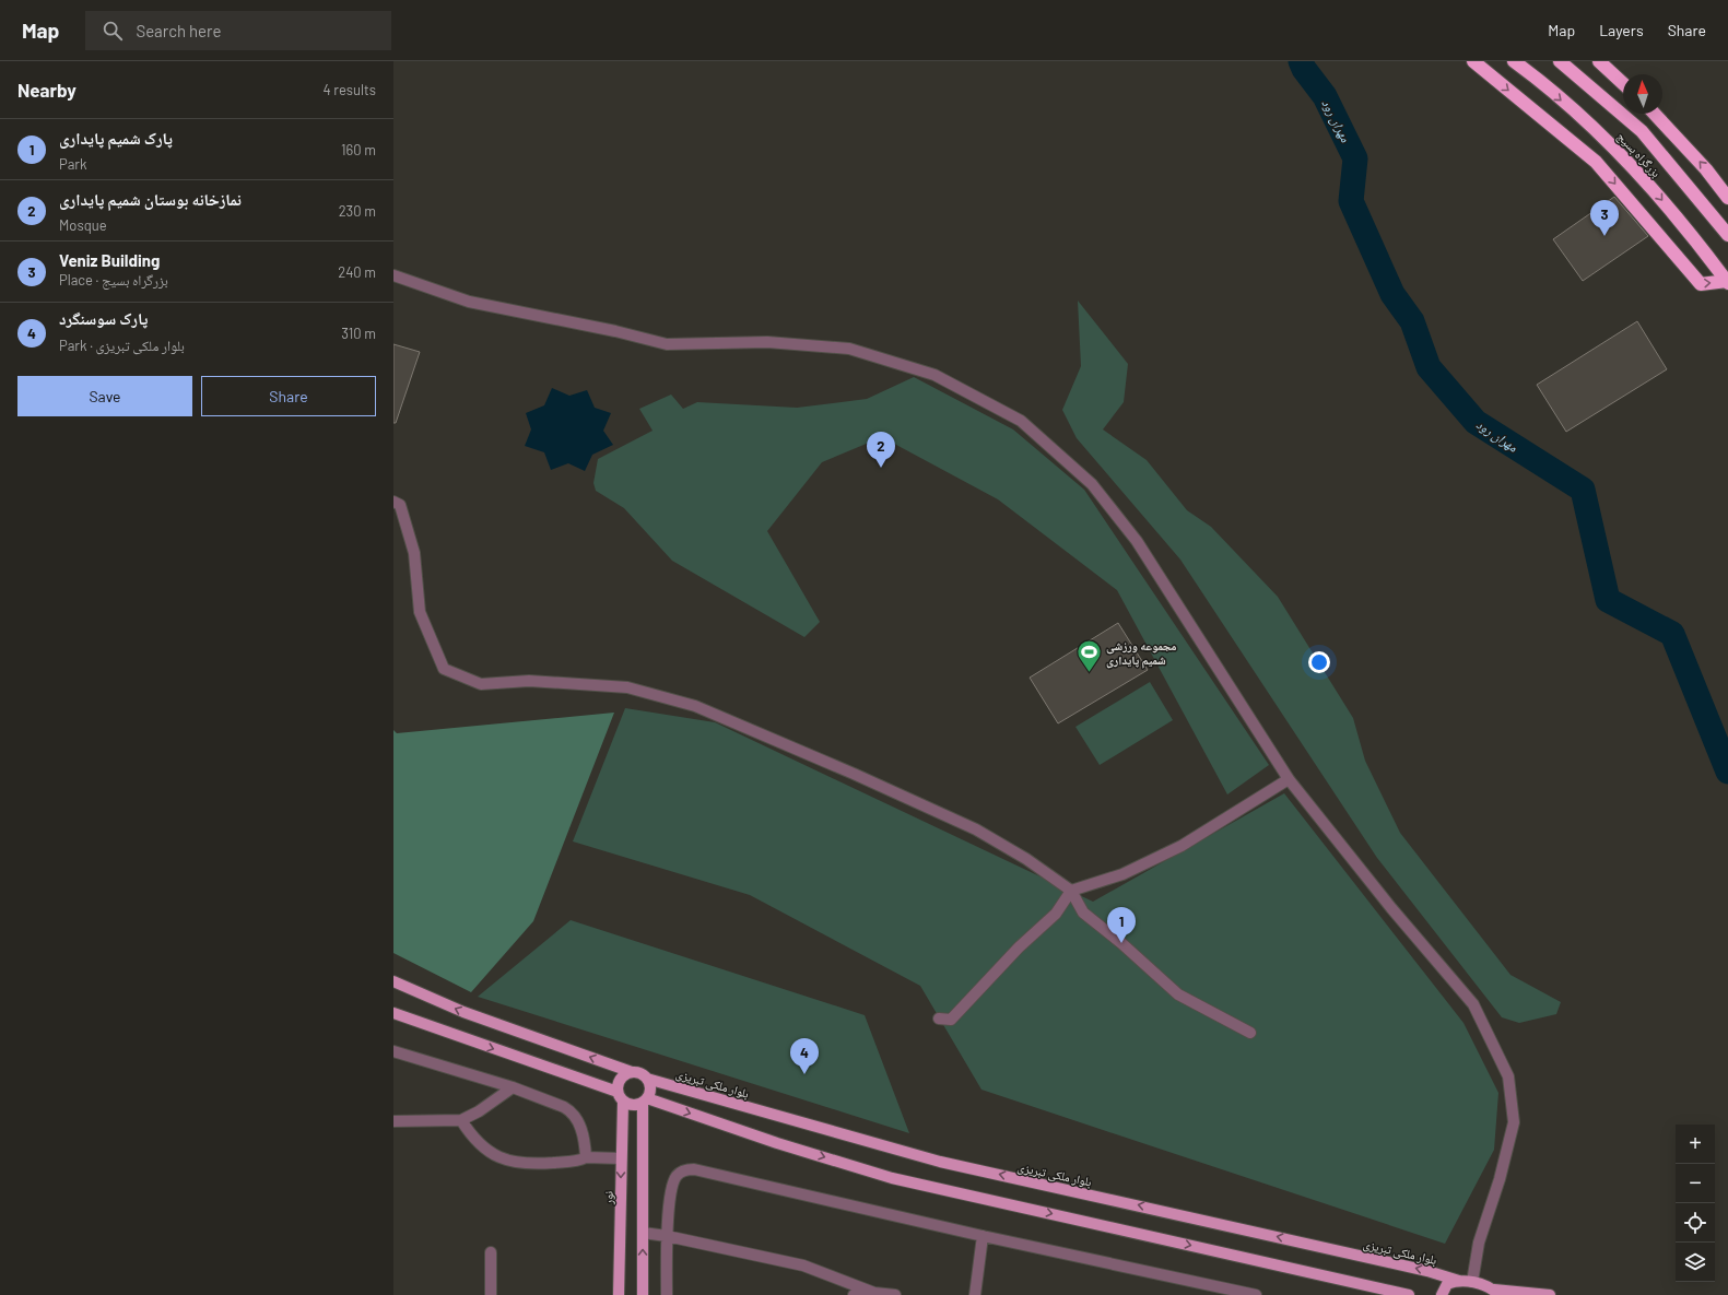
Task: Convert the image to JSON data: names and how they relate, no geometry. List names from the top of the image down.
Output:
{
  "streets": {
    "highway": ["بزرگراه بسیج"],
    "main road": ["بلوار ملکى تبریزى", "نور"]
  },
  "crossings": [
    ["بلوار ملکى تبریزى", "نور"]
  ],
  "water": ["مهران رود"],
  "places": {
    "sports": ["مجموعه ورزشی شمیم پایداری"]
  },
  "north": "top",
  "page": {
    "header": "Map",
    "search": "Search here",
    "nav": ["Map", "Layers", "Share"],
    "heading": ["Nearby", "4 results"],
    "list": [
      {
        "mark": "1",
        "name": "پارک شمیم پایداری",
        "note": "Park",
        "value": "160 m"
      },
      {
        "mark": "2",
        "name": "نمازخانه بوستان شمیم پایداری",
        "note": "Mosque",
        "value": "230 m"
      },
      {
        "mark": "3",
        "name": "Veniz Building",
        "note": "Place · بزرگراه بسیج",
        "value": "240 m"
      },
      {
        "mark": "4",
        "name": "پارک سوسنگرد",
        "note": "Park · بلوار ملکى تبریزى",
        "value": "310 m"
      }
    ],
    "pins": [
      "3",
      "2",
      "1",
      "4"
    ],
    "buttons": ["Save", "Share"],
    "map_buttons": ["+", "−"]
  }
}
